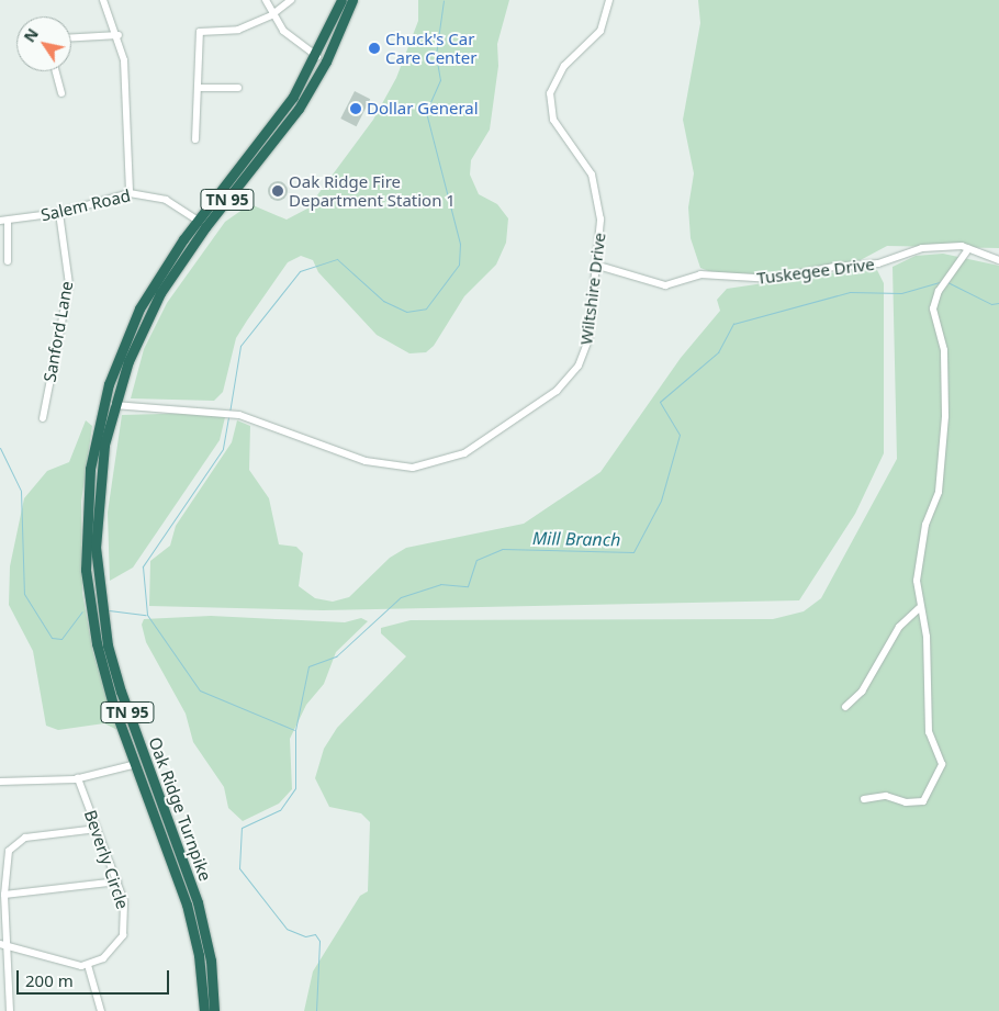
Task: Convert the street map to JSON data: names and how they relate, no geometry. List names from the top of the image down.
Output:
{
  "streets": {
    "highway": ["TN 95", "Oak Ridge Turnpike"],
    "street": [
      "Salem Road",
      "Tuskegee Drive",
      "Wiltshire Drive",
      "Sanford Lane",
      "Beverly Circle"
    ]
  },
  "crossings": [
    ["Salem Road", "Sanford Lane"],
    ["Salem Road", "Oak Ridge Turnpike"],
    ["Tuskegee Drive", "Wiltshire Drive"],
    ["Wiltshire Drive", "Oak Ridge Turnpike"]
  ],
  "water": ["Mill Branch"],
  "places": ["Chuck's Car Care Center", "Dollar General", "Oak Ridge Fire Department Station 1"],
  "scale_bar": "200 m",
  "north": "top left"
}
